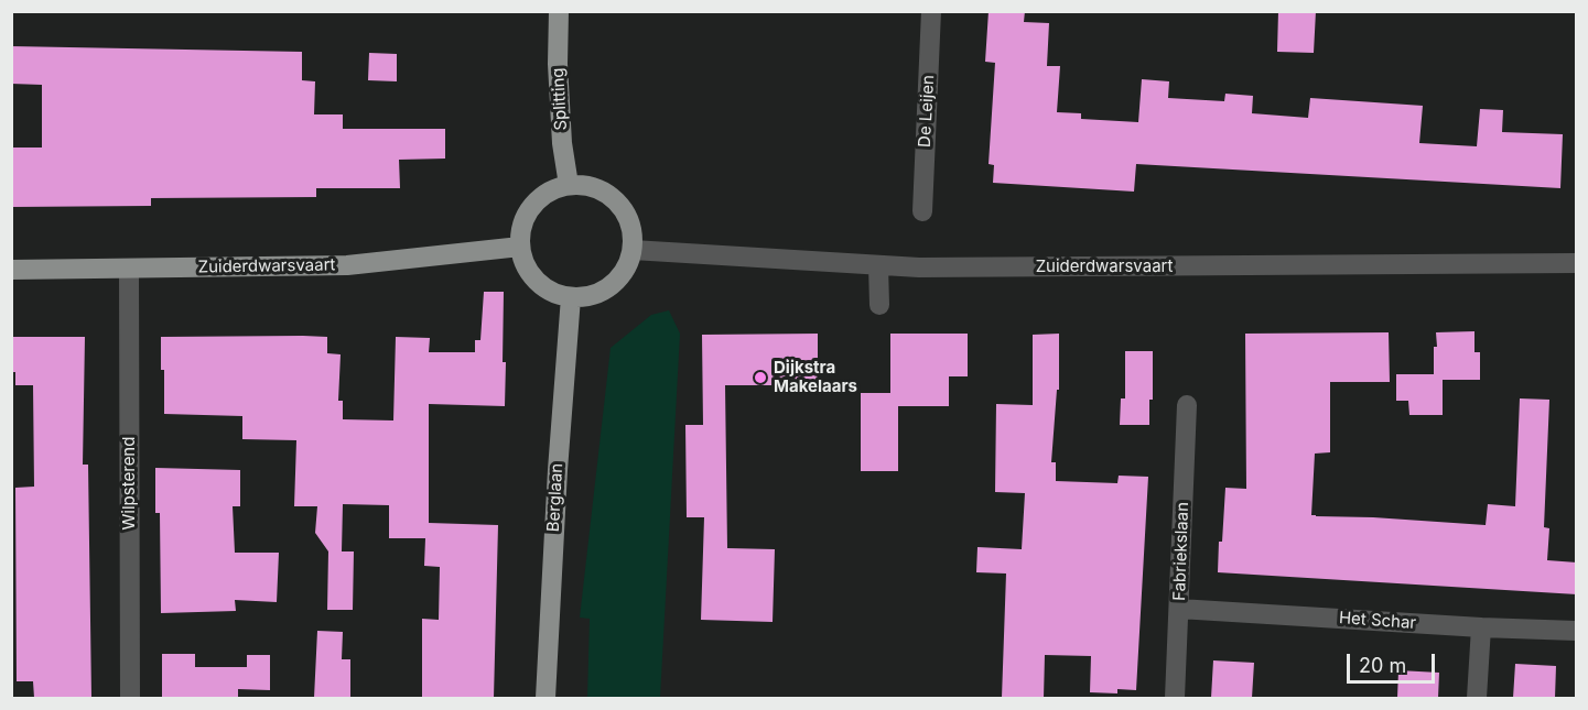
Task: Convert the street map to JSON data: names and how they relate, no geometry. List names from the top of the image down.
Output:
{
  "streets": {
    "main road": ["Splitting", "Zuiderdwarsvaart", "Berglaan"],
    "street": [
      "De Leijen",
      "Wilpsterend",
      "Fabriekslaan",
      "Het Schar"
    ]
  },
  "crossings": [
    ["Splitting", "Zuiderdwarsvaart"],
    ["Splitting", "Berglaan"],
    ["Zuiderdwarsvaart", "Wilpsterend"],
    ["Zuiderdwarsvaart", "Berglaan"],
    ["Fabriekslaan", "Het Schar"]
  ],
  "places": ["Dijkstra Makelaars"],
  "scale_bar": "20 m"
}
